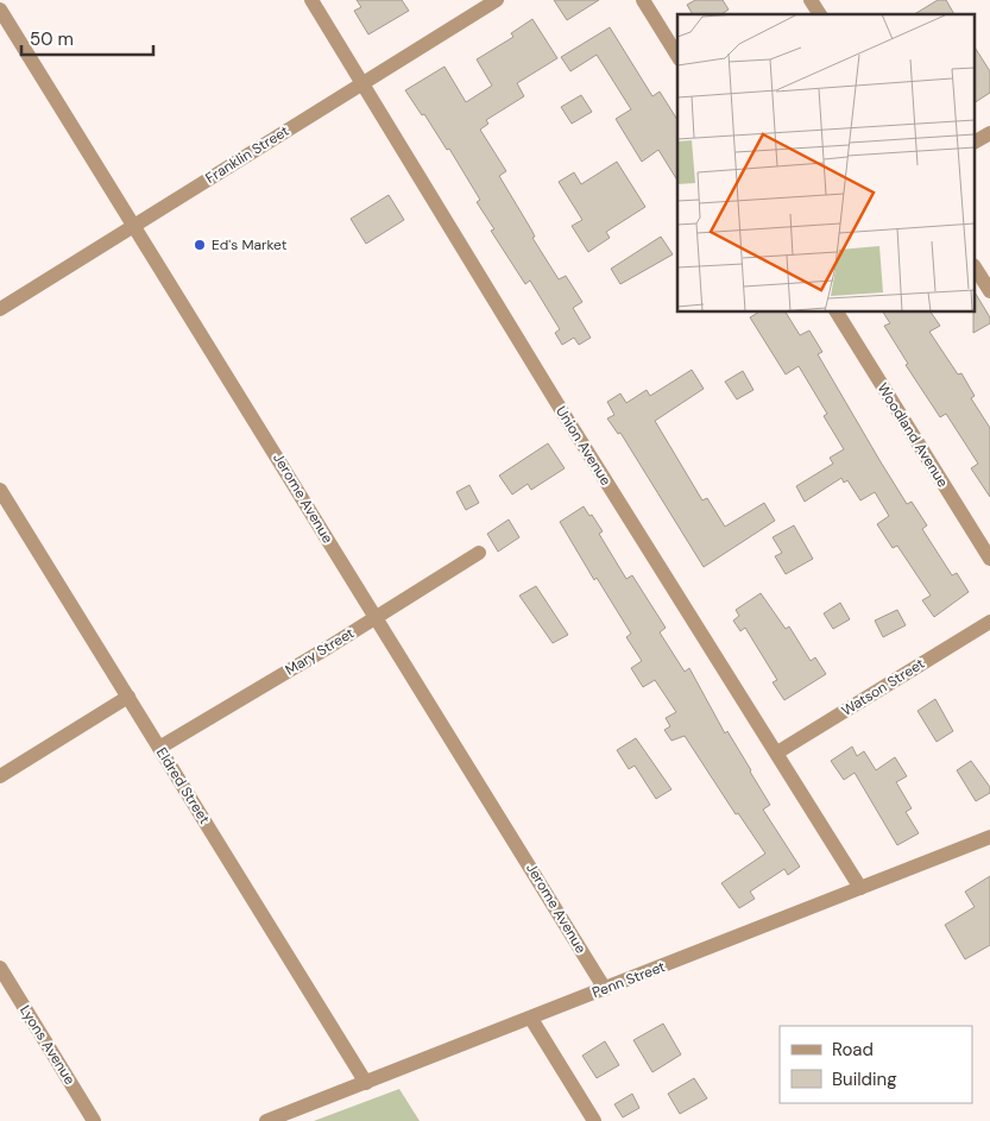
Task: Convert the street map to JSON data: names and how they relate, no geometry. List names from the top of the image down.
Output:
{
  "streets": {
    "street": [
      "Franklin Street",
      "Woodland Avenue",
      "Union Avenue",
      "Jerome Avenue",
      "Mary Street",
      "Watson Street",
      "Eldred Street",
      "Penn Street",
      "Lyons Avenue"
    ]
  },
  "crossings": [
    ["Franklin Street", "Union Avenue"],
    ["Franklin Street", "Jerome Avenue"],
    ["Union Avenue", "Watson Street"],
    ["Union Avenue", "Penn Street"],
    ["Jerome Avenue", "Mary Street"],
    ["Jerome Avenue", "Penn Street"],
    ["Mary Street", "Eldred Street"],
    ["Eldred Street", "Penn Street"]
  ],
  "places": ["Ed's Market"],
  "legend": ["Road", "Building"],
  "scale_bar": "50 m"
}
